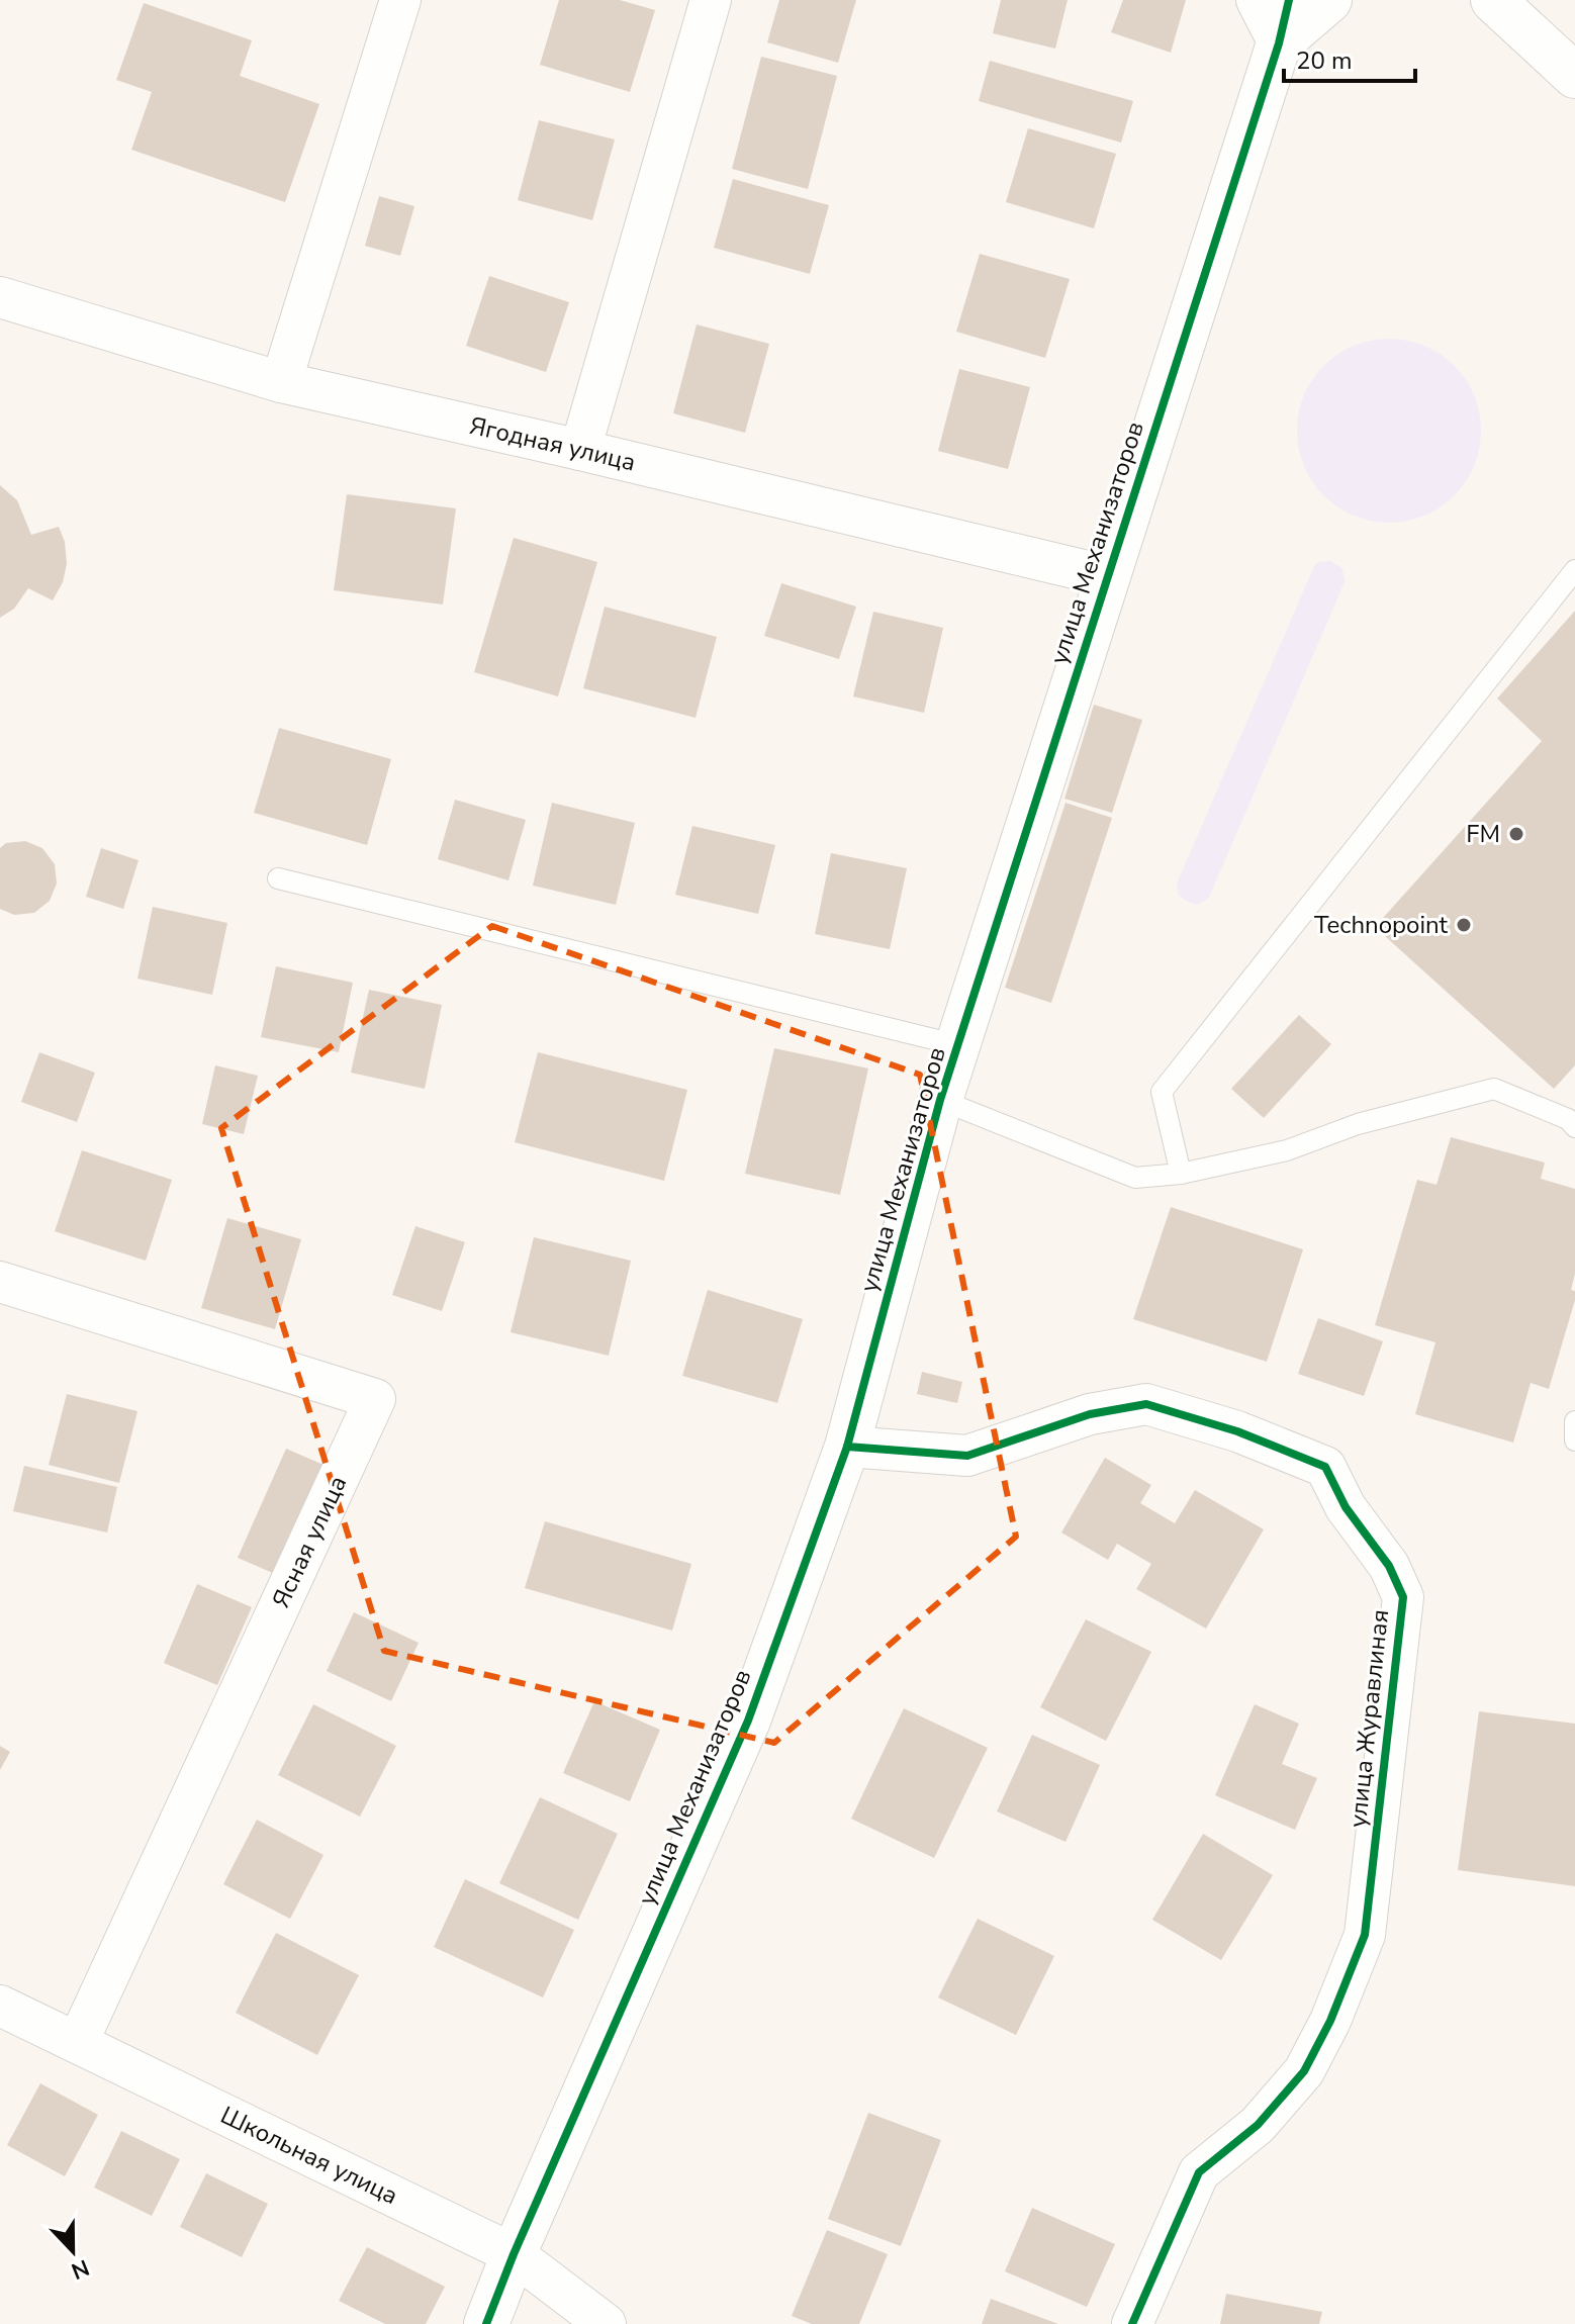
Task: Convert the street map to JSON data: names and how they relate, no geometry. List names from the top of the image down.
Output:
{
  "streets": {
    "street": [
      "Ягодная улица",
      "улица Механизаторов",
      "Ясная улица",
      "улица Журавлиная",
      "Школьная улица"
    ]
  },
  "crossings": [
    ["Ягодная улица", "улица Механизаторов"],
    ["улица Механизаторов", "улица Журавлиная"],
    ["улица Механизаторов", "Школьная улица"],
    ["Ясная улица", "Школьная улица"]
  ],
  "places": ["FM", "Technopoint"],
  "scale_bar": "20 m",
  "north": "bottom"
}
